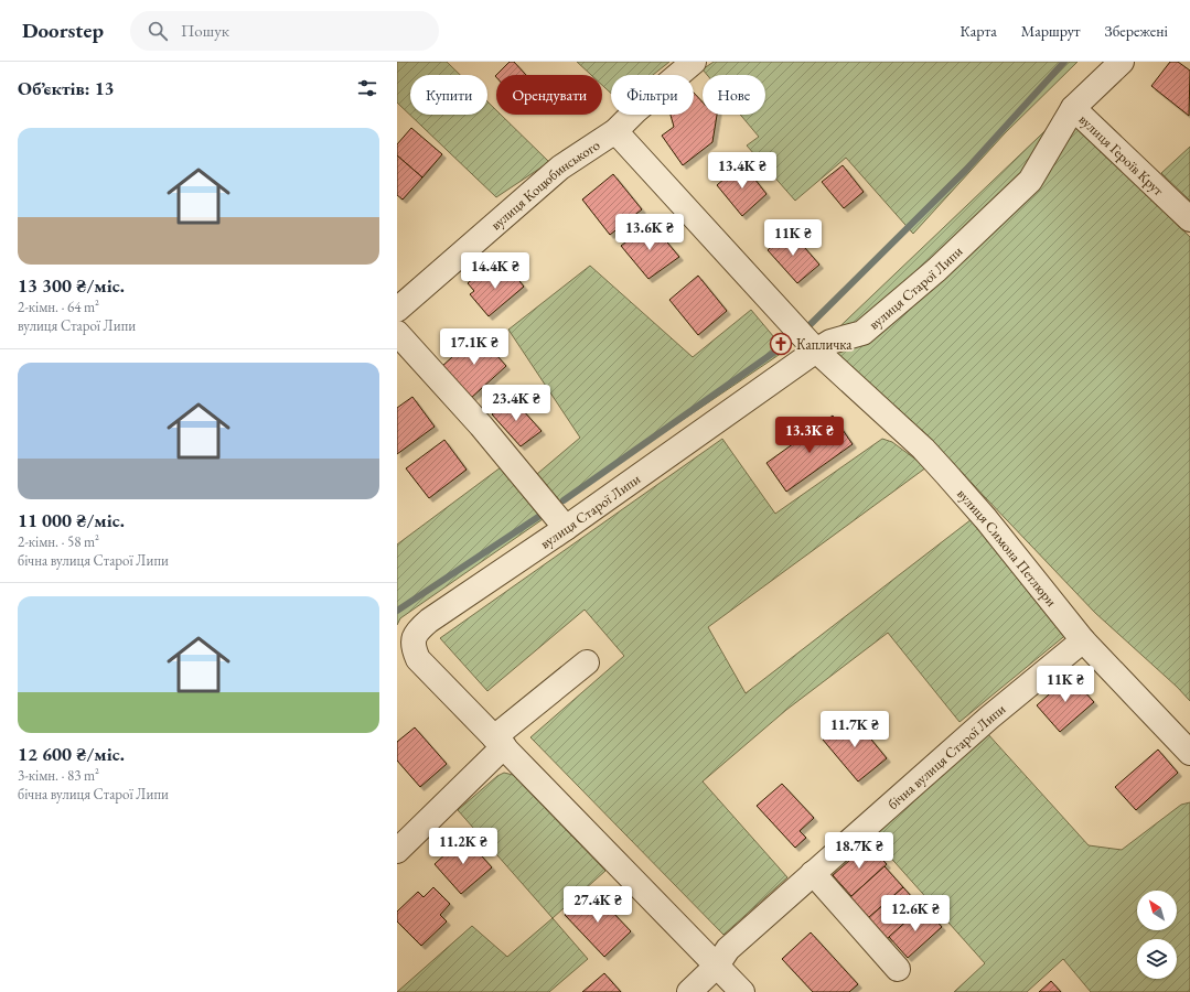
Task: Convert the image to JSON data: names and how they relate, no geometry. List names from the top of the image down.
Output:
{
  "streets": {
    "street": [
      "вулиця Героїв Крут",
      "вулиця Коцюбинського",
      "вулиця Старої Липи",
      "вулиця Симона Петлюри",
      "бічна вулиця Старої Липи"
    ]
  },
  "crossings": [
    ["вулиця Героїв Крут", "вулиця Старої Липи"],
    ["вулиця Коцюбинського", "вулиця Старої Липи"],
    ["вулиця Коцюбинського", "вулиця Симона Петлюри"],
    ["вулиця Старої Липи", "вулиця Симона Петлюри"],
    ["вулиця Старої Липи", "бічна вулиця Старої Липи"],
    ["вулиця Симона Петлюри", "бічна вулиця Старої Липи"]
  ],
  "places": {
    "church": ["Капличка"]
  },
  "north": "top left",
  "page": {
    "header": "Doorstep",
    "search": "Пошук",
    "nav": ["Карта", "Маршрут", "Збережені"],
    "heading": "Об’єктів: 13",
    "chip": [
      "Купити",
      "Орендувати",
      "Фільтри",
      "Нове"
    ],
    "list": [
      {
        "name": "13 300 ₴/міс.",
        "note": "2-кімн. · 64 m² · вулиця Старої Липи"
      },
      {
        "name": "11 000 ₴/міс.",
        "note": "2-кімн. · 58 m² · бічна вулиця Старої Липи"
      },
      {
        "name": "12 600 ₴/міс.",
        "note": "3-кімн. · 83 m² · бічна вулиця Старої Липи"
      }
    ],
    "price": [
      "13.4K ₴",
      "13.6K ₴",
      "11K ₴",
      "14.4K ₴",
      "17.1K ₴",
      "23.4K ₴",
      "13.3K ₴",
      "11K ₴",
      "11.7K ₴",
      "11.2K ₴",
      "18.7K ₴",
      "27.4K ₴",
      "12.6K ₴"
    ]
  }
}
